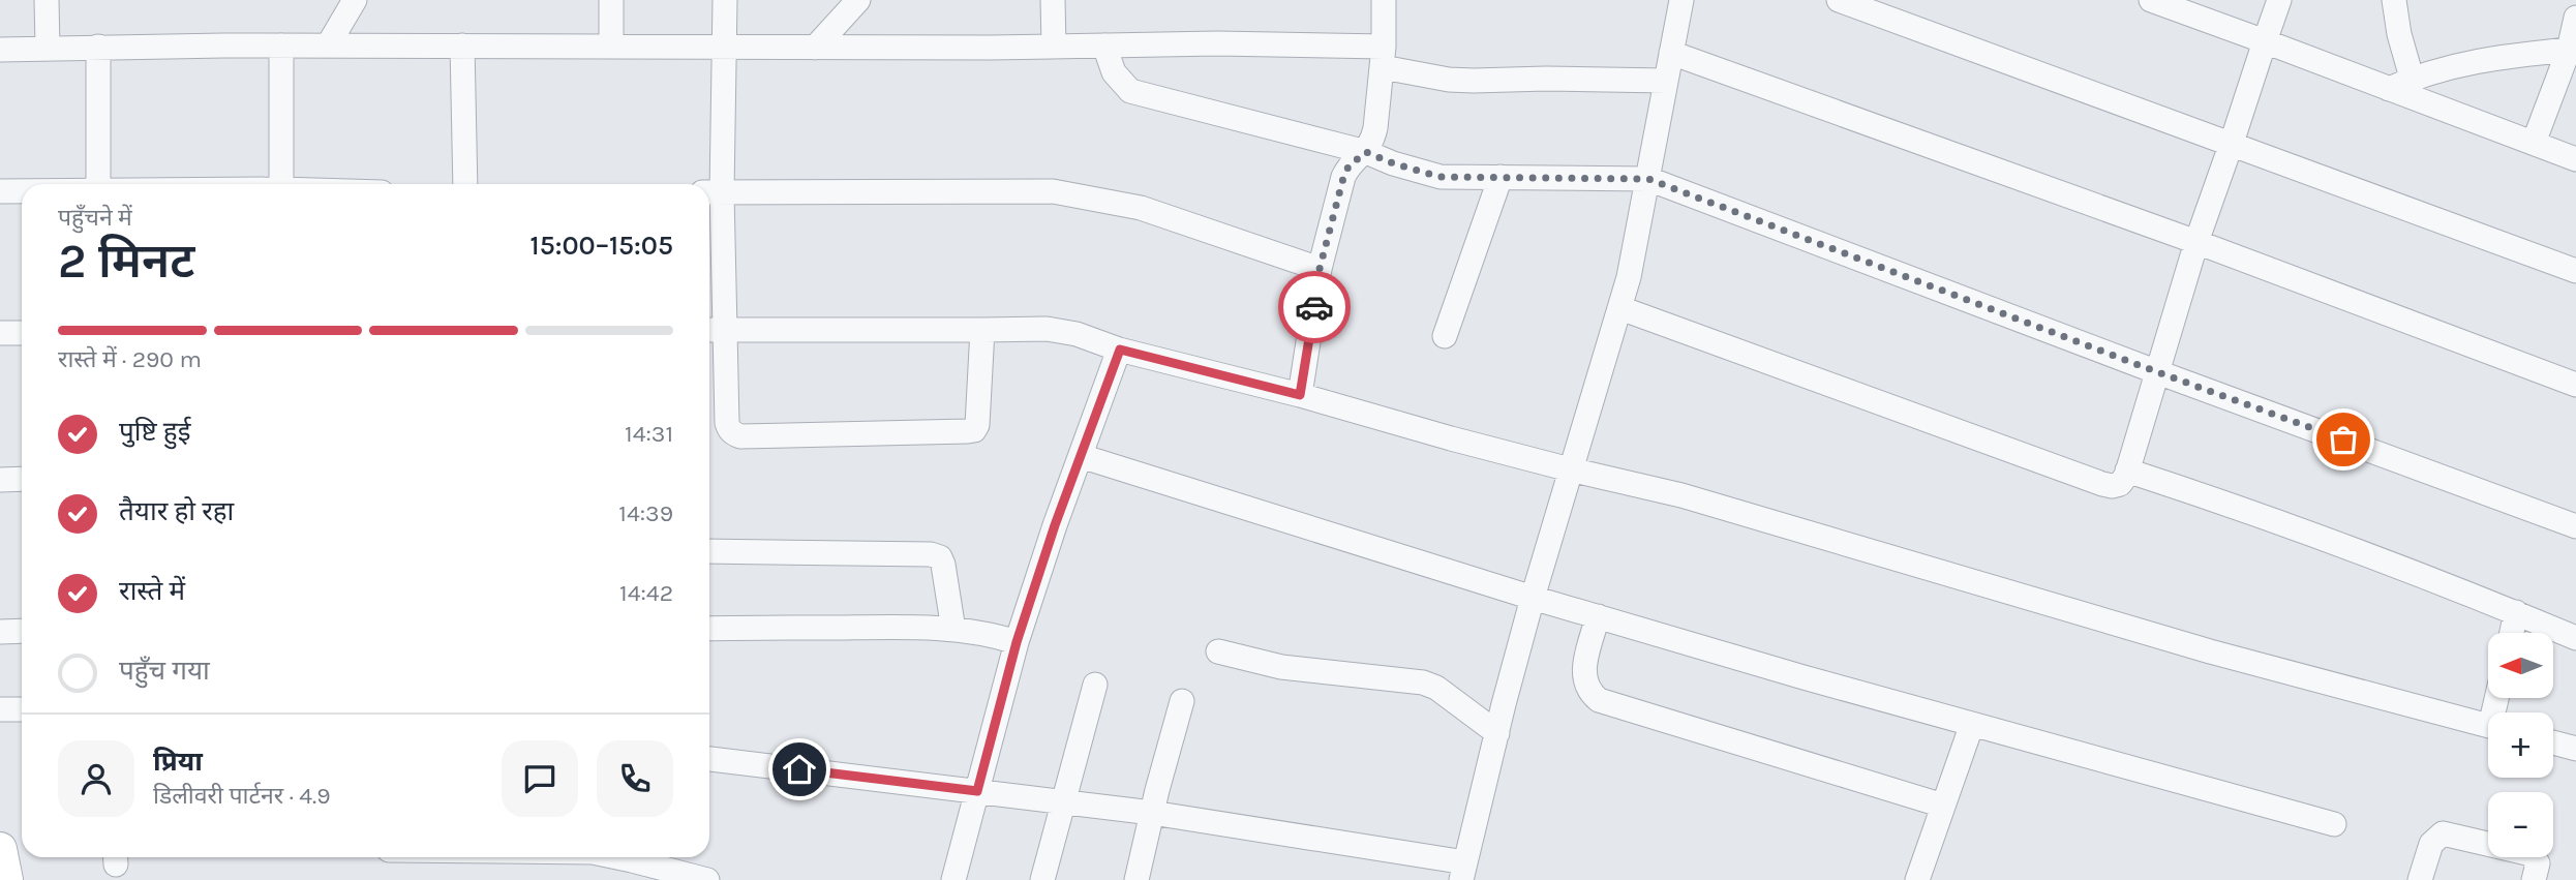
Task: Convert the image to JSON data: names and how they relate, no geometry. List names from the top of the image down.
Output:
{
  "north": "left",
  "page": {
    "heading": ["2 मिनट", "पहुँचने में", "15:00–15:05"],
    "panel": ["प्रिया", "डिलीवरी पार्टनर · 4.9"],
    "bar": "रास्ते में · 290 m",
    "list": [
      ["पुष्टि हुई", "14:31"],
      ["तैयार हो रहा", "14:39"],
      ["रास्ते में", "14:42"],
      "पहुँच गया"
    ],
    "map_buttons": ["+", "−"]
  }
}
